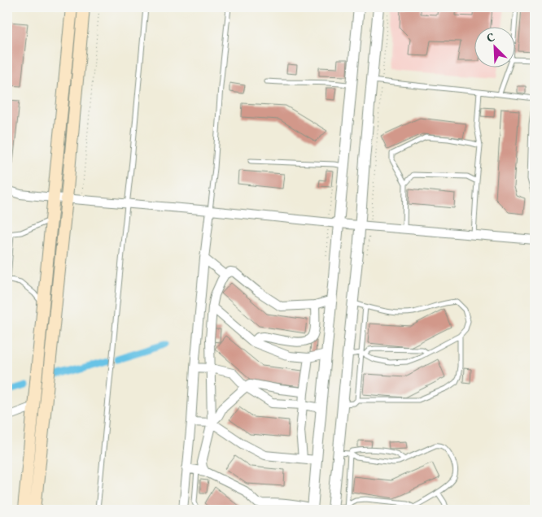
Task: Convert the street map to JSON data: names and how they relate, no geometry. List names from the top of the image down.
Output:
{
  "north": "top left"
}
